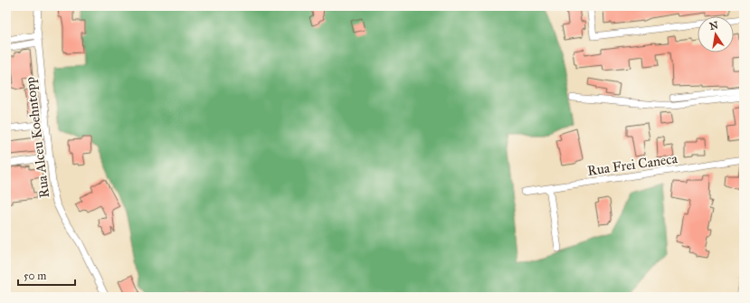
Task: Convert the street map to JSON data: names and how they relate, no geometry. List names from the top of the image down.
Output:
{
  "streets": {
    "street": ["Rua Alceu Koehntopp", "Rua Frei Caneca"]
  },
  "scale_bar": "50 m",
  "north": "top"
}
